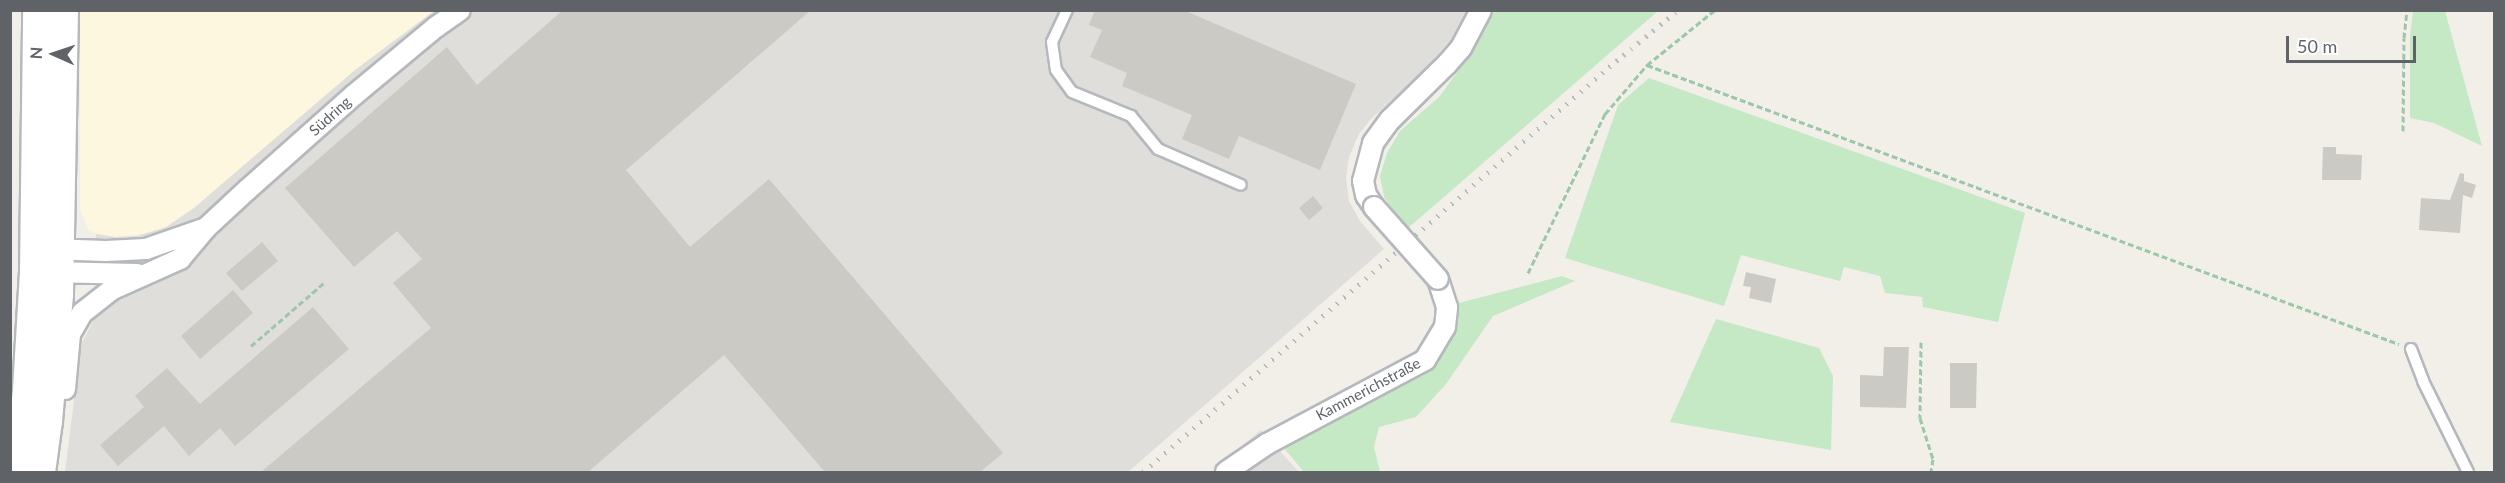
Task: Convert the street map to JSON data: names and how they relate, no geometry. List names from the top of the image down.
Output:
{
  "streets": {
    "main road": ["Südring"],
    "street": ["Kammerichstraße"]
  },
  "scale_bar": "50 m",
  "north": "left"
}
